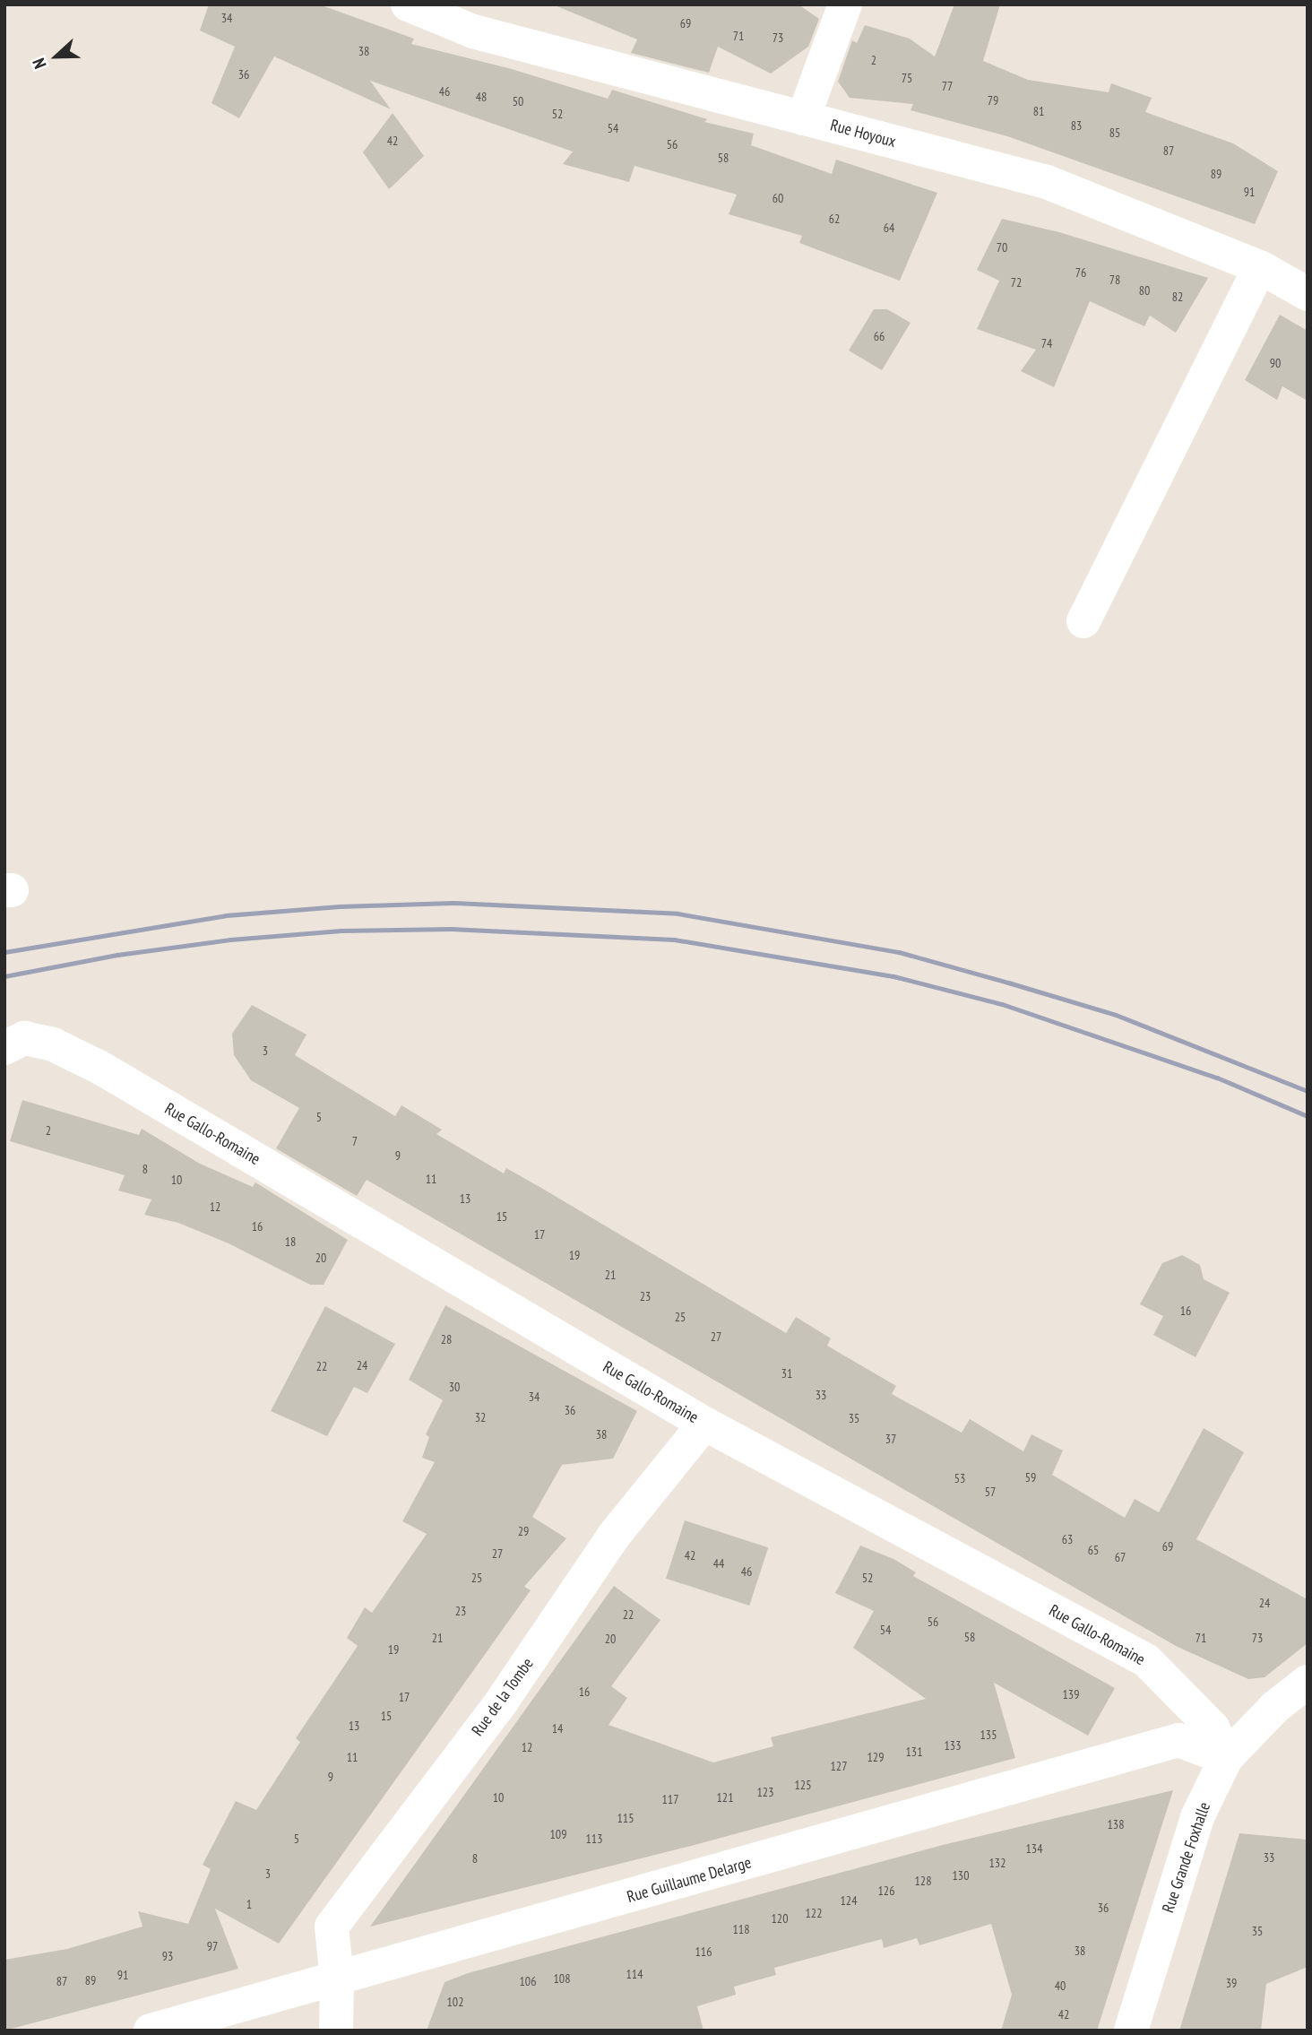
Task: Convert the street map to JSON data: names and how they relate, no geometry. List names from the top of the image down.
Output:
{
  "streets": {
    "street": [
      "Rue Hoyoux",
      "Rue Gallo-Romaine",
      "Rue de la Tombe",
      "Rue Grande Foxhalle",
      "Rue Guillaume Delarge"
    ]
  },
  "crossings": [
    ["Rue Gallo-Romaine", "Rue de la Tombe"],
    ["Rue Gallo-Romaine", "Rue Grande Foxhalle"],
    ["Rue Gallo-Romaine", "Rue Guillaume Delarge"],
    ["Rue de la Tombe", "Rue Guillaume Delarge"],
    ["Rue Grande Foxhalle", "Rue Guillaume Delarge"]
  ],
  "house_numbers": [
    "34",
    "69",
    "71",
    "73",
    "38",
    "2",
    "36",
    "75",
    "77",
    "46",
    "48",
    "79",
    "50",
    "81",
    "52",
    "83",
    "54",
    "85",
    "42",
    "56",
    "87",
    "58",
    "89",
    "91",
    "60",
    "62",
    "64",
    "70",
    "76",
    "78",
    "72",
    "80",
    "82",
    "66",
    "74",
    "90",
    "3",
    "5",
    "2",
    "7",
    "9",
    "8",
    "11",
    "10",
    "13",
    "12",
    "15",
    "16",
    "17",
    "18",
    "19",
    "20",
    "21",
    "23",
    "16",
    "25",
    "27",
    "28",
    "24",
    "22",
    "31",
    "30",
    "33",
    "34",
    "36",
    "32",
    "35",
    "38",
    "37",
    "59",
    "53",
    "57",
    "29",
    "63",
    "69",
    "65",
    "27",
    "42",
    "67",
    "44",
    "46",
    "25",
    "52",
    "24",
    "23",
    "22",
    "56",
    "54",
    "58",
    "21",
    "71",
    "73",
    "20",
    "19",
    "16",
    "139",
    "17",
    "15",
    "13",
    "14",
    "135",
    "133",
    "12",
    "131",
    "11",
    "129",
    "127",
    "9",
    "125",
    "123",
    "10",
    "121",
    "117",
    "115",
    "138",
    "109",
    "5",
    "113",
    "134",
    "33",
    "8",
    "132",
    "3",
    "130",
    "128",
    "126",
    "124",
    "1",
    "36",
    "122",
    "120",
    "118",
    "35",
    "97",
    "38",
    "116",
    "93",
    "114",
    "91",
    "108",
    "89",
    "87",
    "106",
    "39",
    "40",
    "102",
    "42"
  ],
  "north": "left"
}
